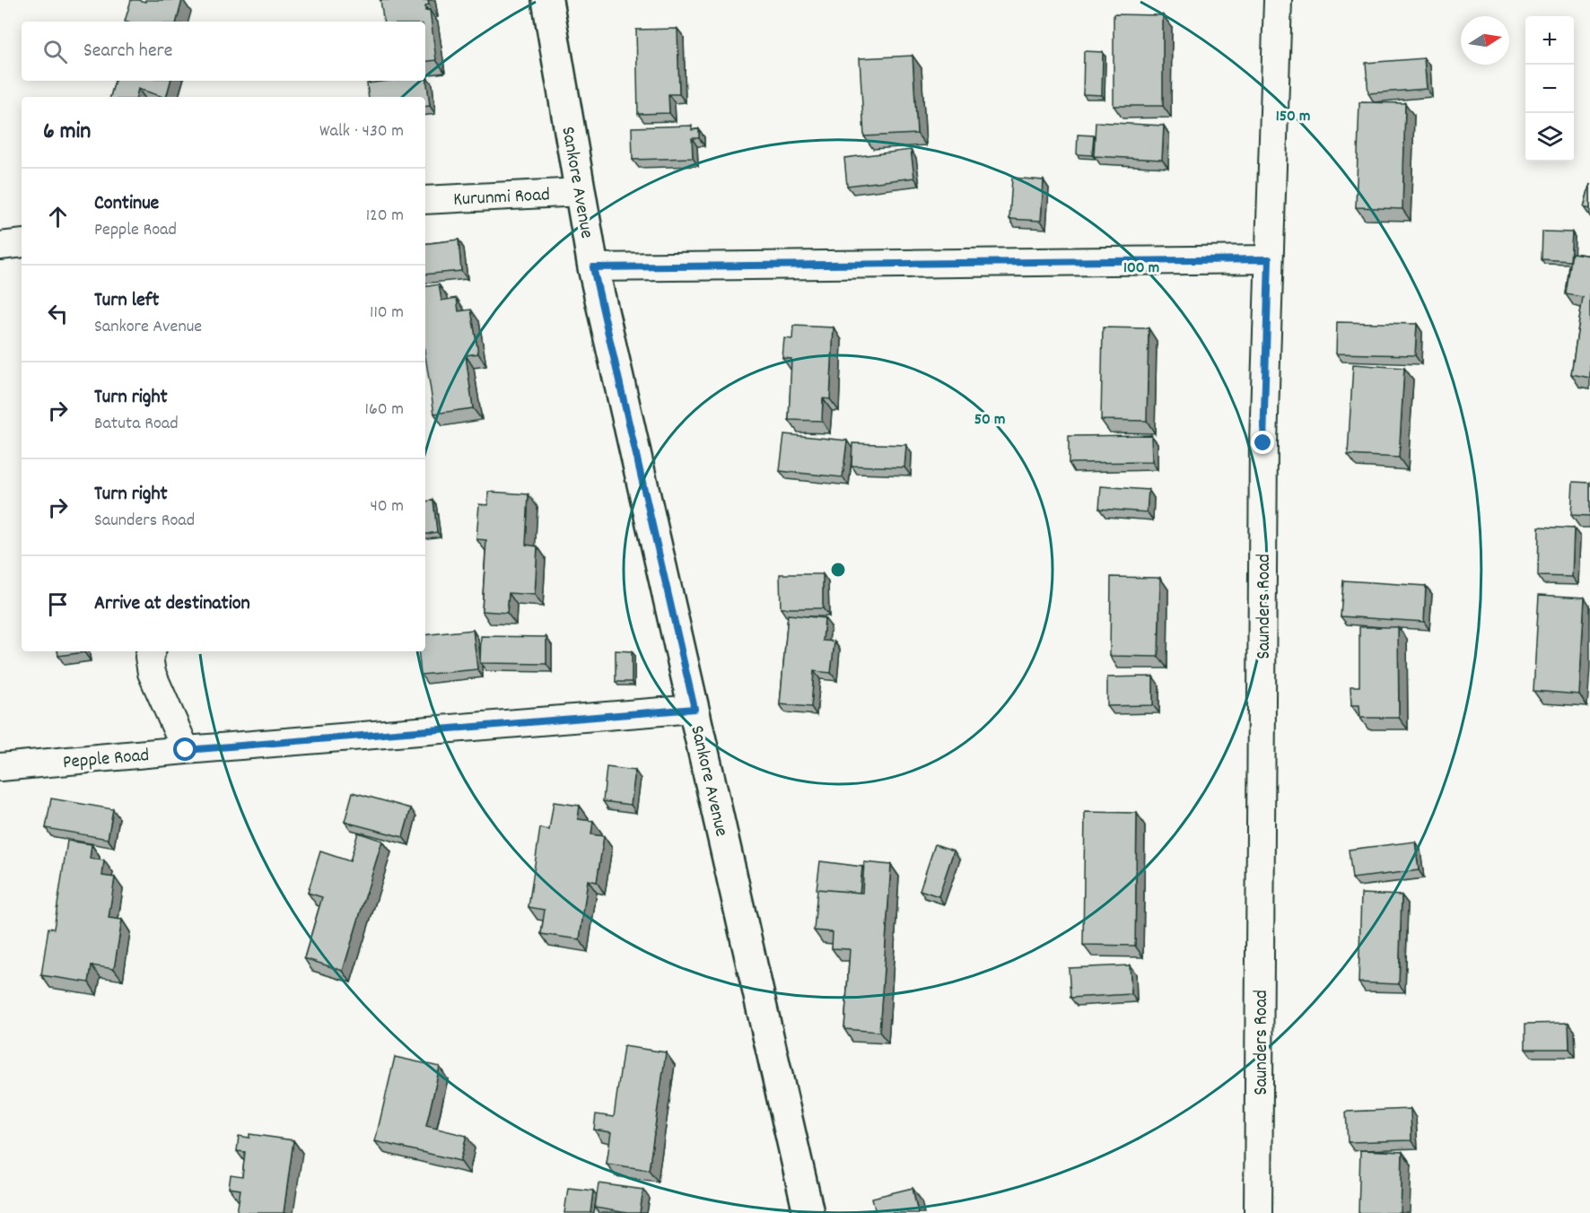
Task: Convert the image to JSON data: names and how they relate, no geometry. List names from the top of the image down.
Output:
{
  "streets": {
    "street": [
      "Sankore Avenue",
      "Kurunmi Road",
      "Saunders Road",
      "Pepple Road"
    ]
  },
  "crossings": [
    ["Sankore Avenue", "Kurunmi Road"],
    ["Sankore Avenue", "Pepple Road"]
  ],
  "north": "right",
  "page": {
    "map_buttons": ["+", "−"],
    "search": "Search here",
    "heading": ["6 min", "Walk · 430 m"],
    "list": [
      ["Continue", "Pepple Road", "120 m"],
      ["Turn left", "Sankore Avenue", "110 m"],
      ["Turn right", "Batuta Road", "160 m"],
      ["Turn right", "Saunders Road", "40 m"],
      "Arrive at destination"
    ]
  },
  "rings": ["150 m", "100 m", "50 m"]
}
